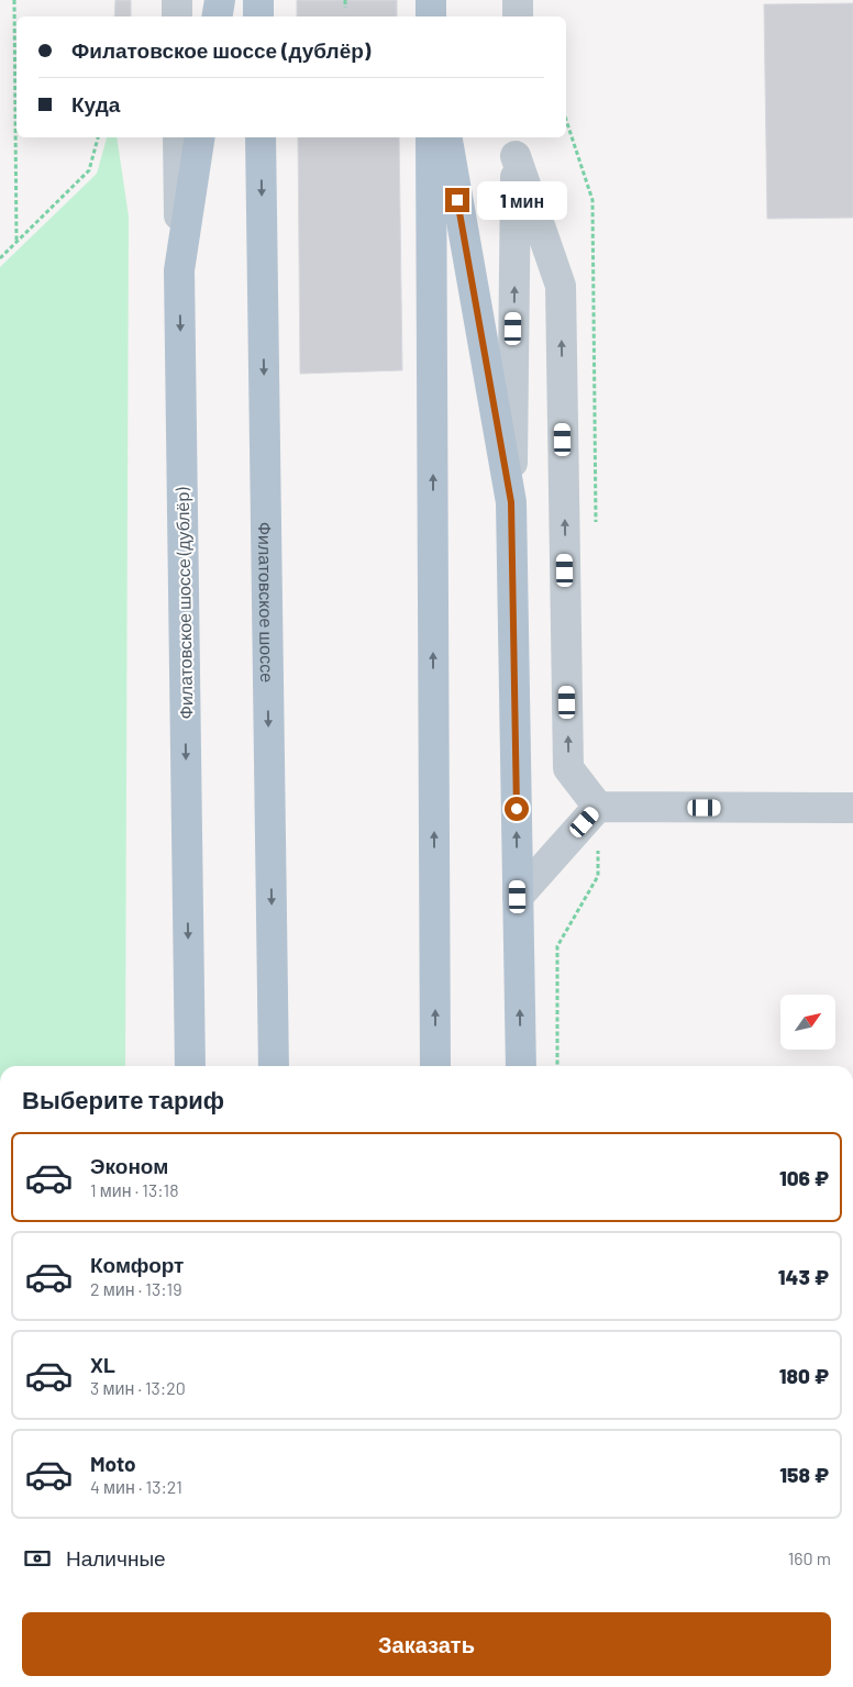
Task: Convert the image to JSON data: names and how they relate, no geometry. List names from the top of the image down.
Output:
{
  "streets": {
    "main road": ["Филатовское шоссе (дублёр)", "Филатовское шоссе"]
  },
  "one_way": ["Филатовское шоссе (дублёр)"],
  "north": "top right",
  "page": {
    "banner": ["Филатовское шоссе (дублёр)", "Куда"],
    "bubble": "1 мин",
    "heading": "Выберите тариф",
    "list": [
      {
        "name": "Эконом",
        "note": "1 мин · 13:18",
        "value": "106 ₽"
      },
      {
        "name": "Комфорт",
        "note": "2 мин · 13:19",
        "value": "143 ₽"
      },
      {
        "name": "XL",
        "note": "3 мин · 13:20",
        "value": "180 ₽"
      },
      {
        "name": "Moto",
        "note": "4 мин · 13:21",
        "value": "158 ₽"
      }
    ],
    "pay": ["Наличные", "160 m"],
    "buttons": "Заказать"
  }
}
